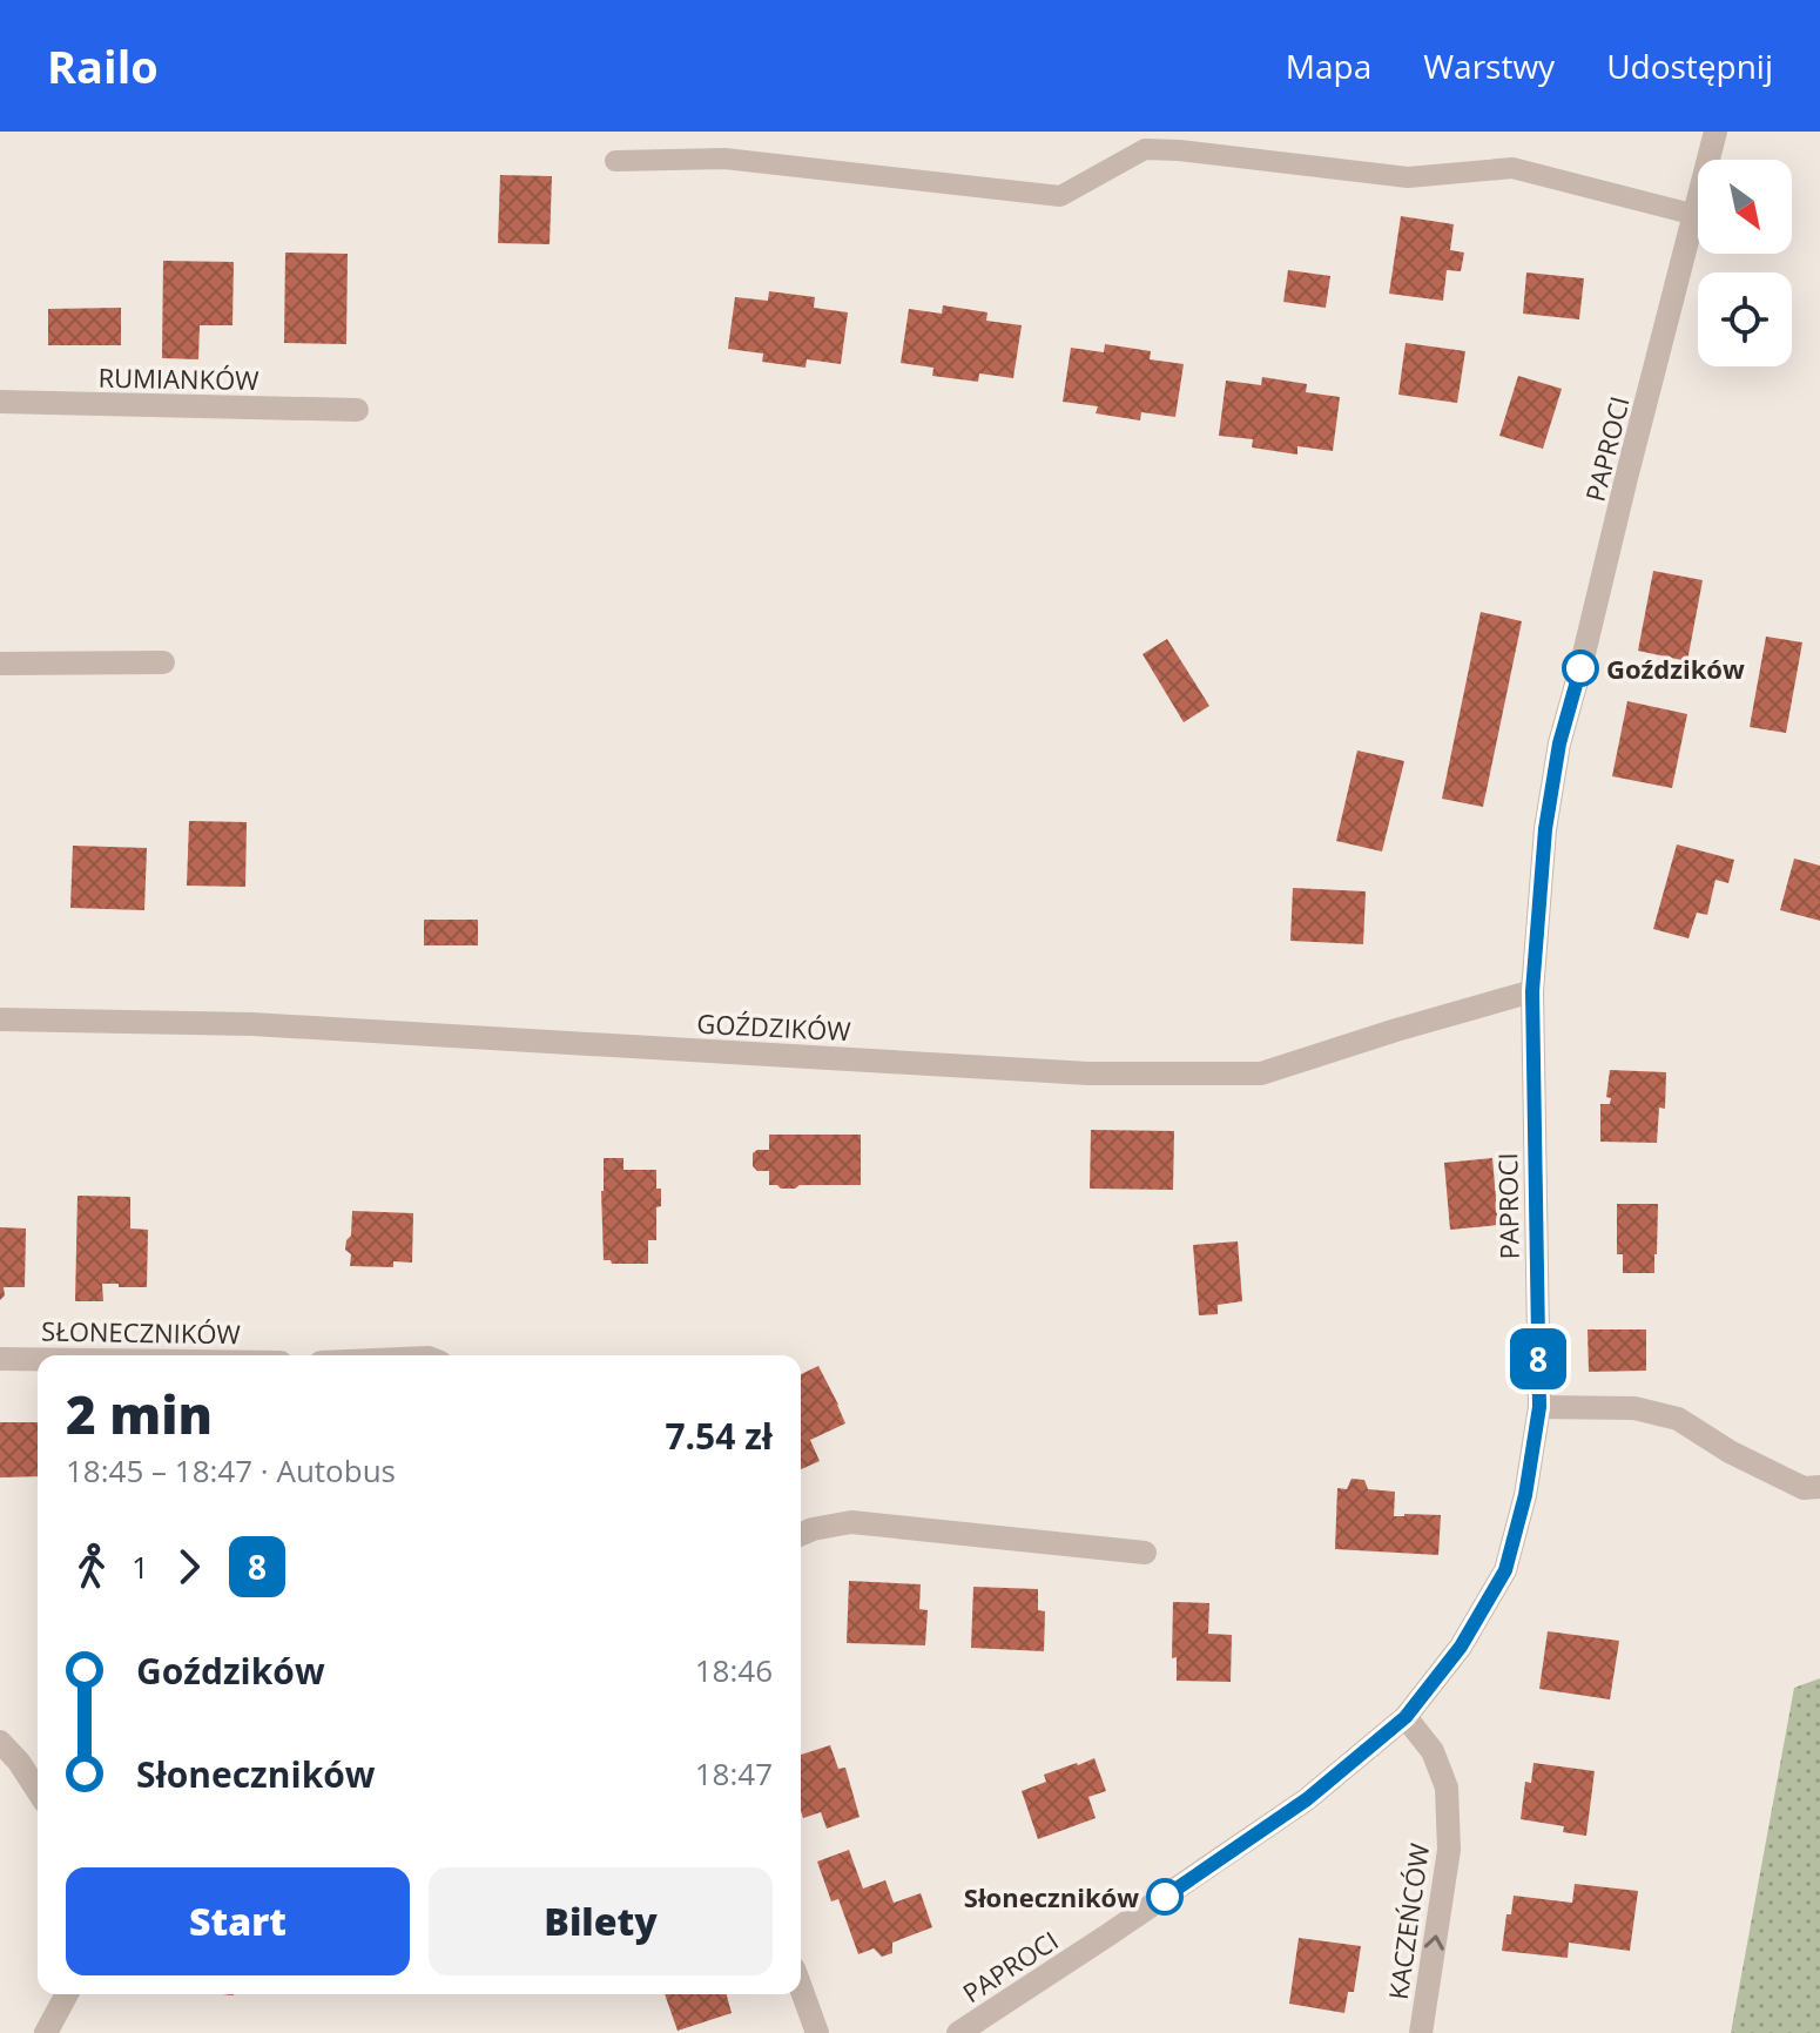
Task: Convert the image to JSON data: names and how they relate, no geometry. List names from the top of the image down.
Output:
{
  "streets": {
    "street": [
      "RUMIANKÓW",
      "PAPROCI",
      "GOŹDZIKÓW",
      "SŁONECZNIKÓW",
      "KACZEŃCÓW"
    ]
  },
  "crossings": [
    ["PAPROCI", "GOŹDZIKÓW"],
    ["PAPROCI", "KACZEŃCÓW"]
  ],
  "one_way": ["KACZEŃCÓW"],
  "places": ["Goździków", "Słoneczników"],
  "lines": ["bus line 8"],
  "north": "bottom right",
  "page": {
    "header": "Railo",
    "nav": ["Mapa", "Warstwy", "Udostępnij"],
    "on_map": "8",
    "heading": ["2 min", "18:45 – 18:47 · Autobus", "7.54 zł"],
    "legs": ["1", "8"],
    "list": [
      {
        "name": "Goździków",
        "value": "18:46"
      },
      {
        "name": "Słoneczników",
        "value": "18:47"
      }
    ],
    "buttons": ["Start", "Bilety"]
  }
}
